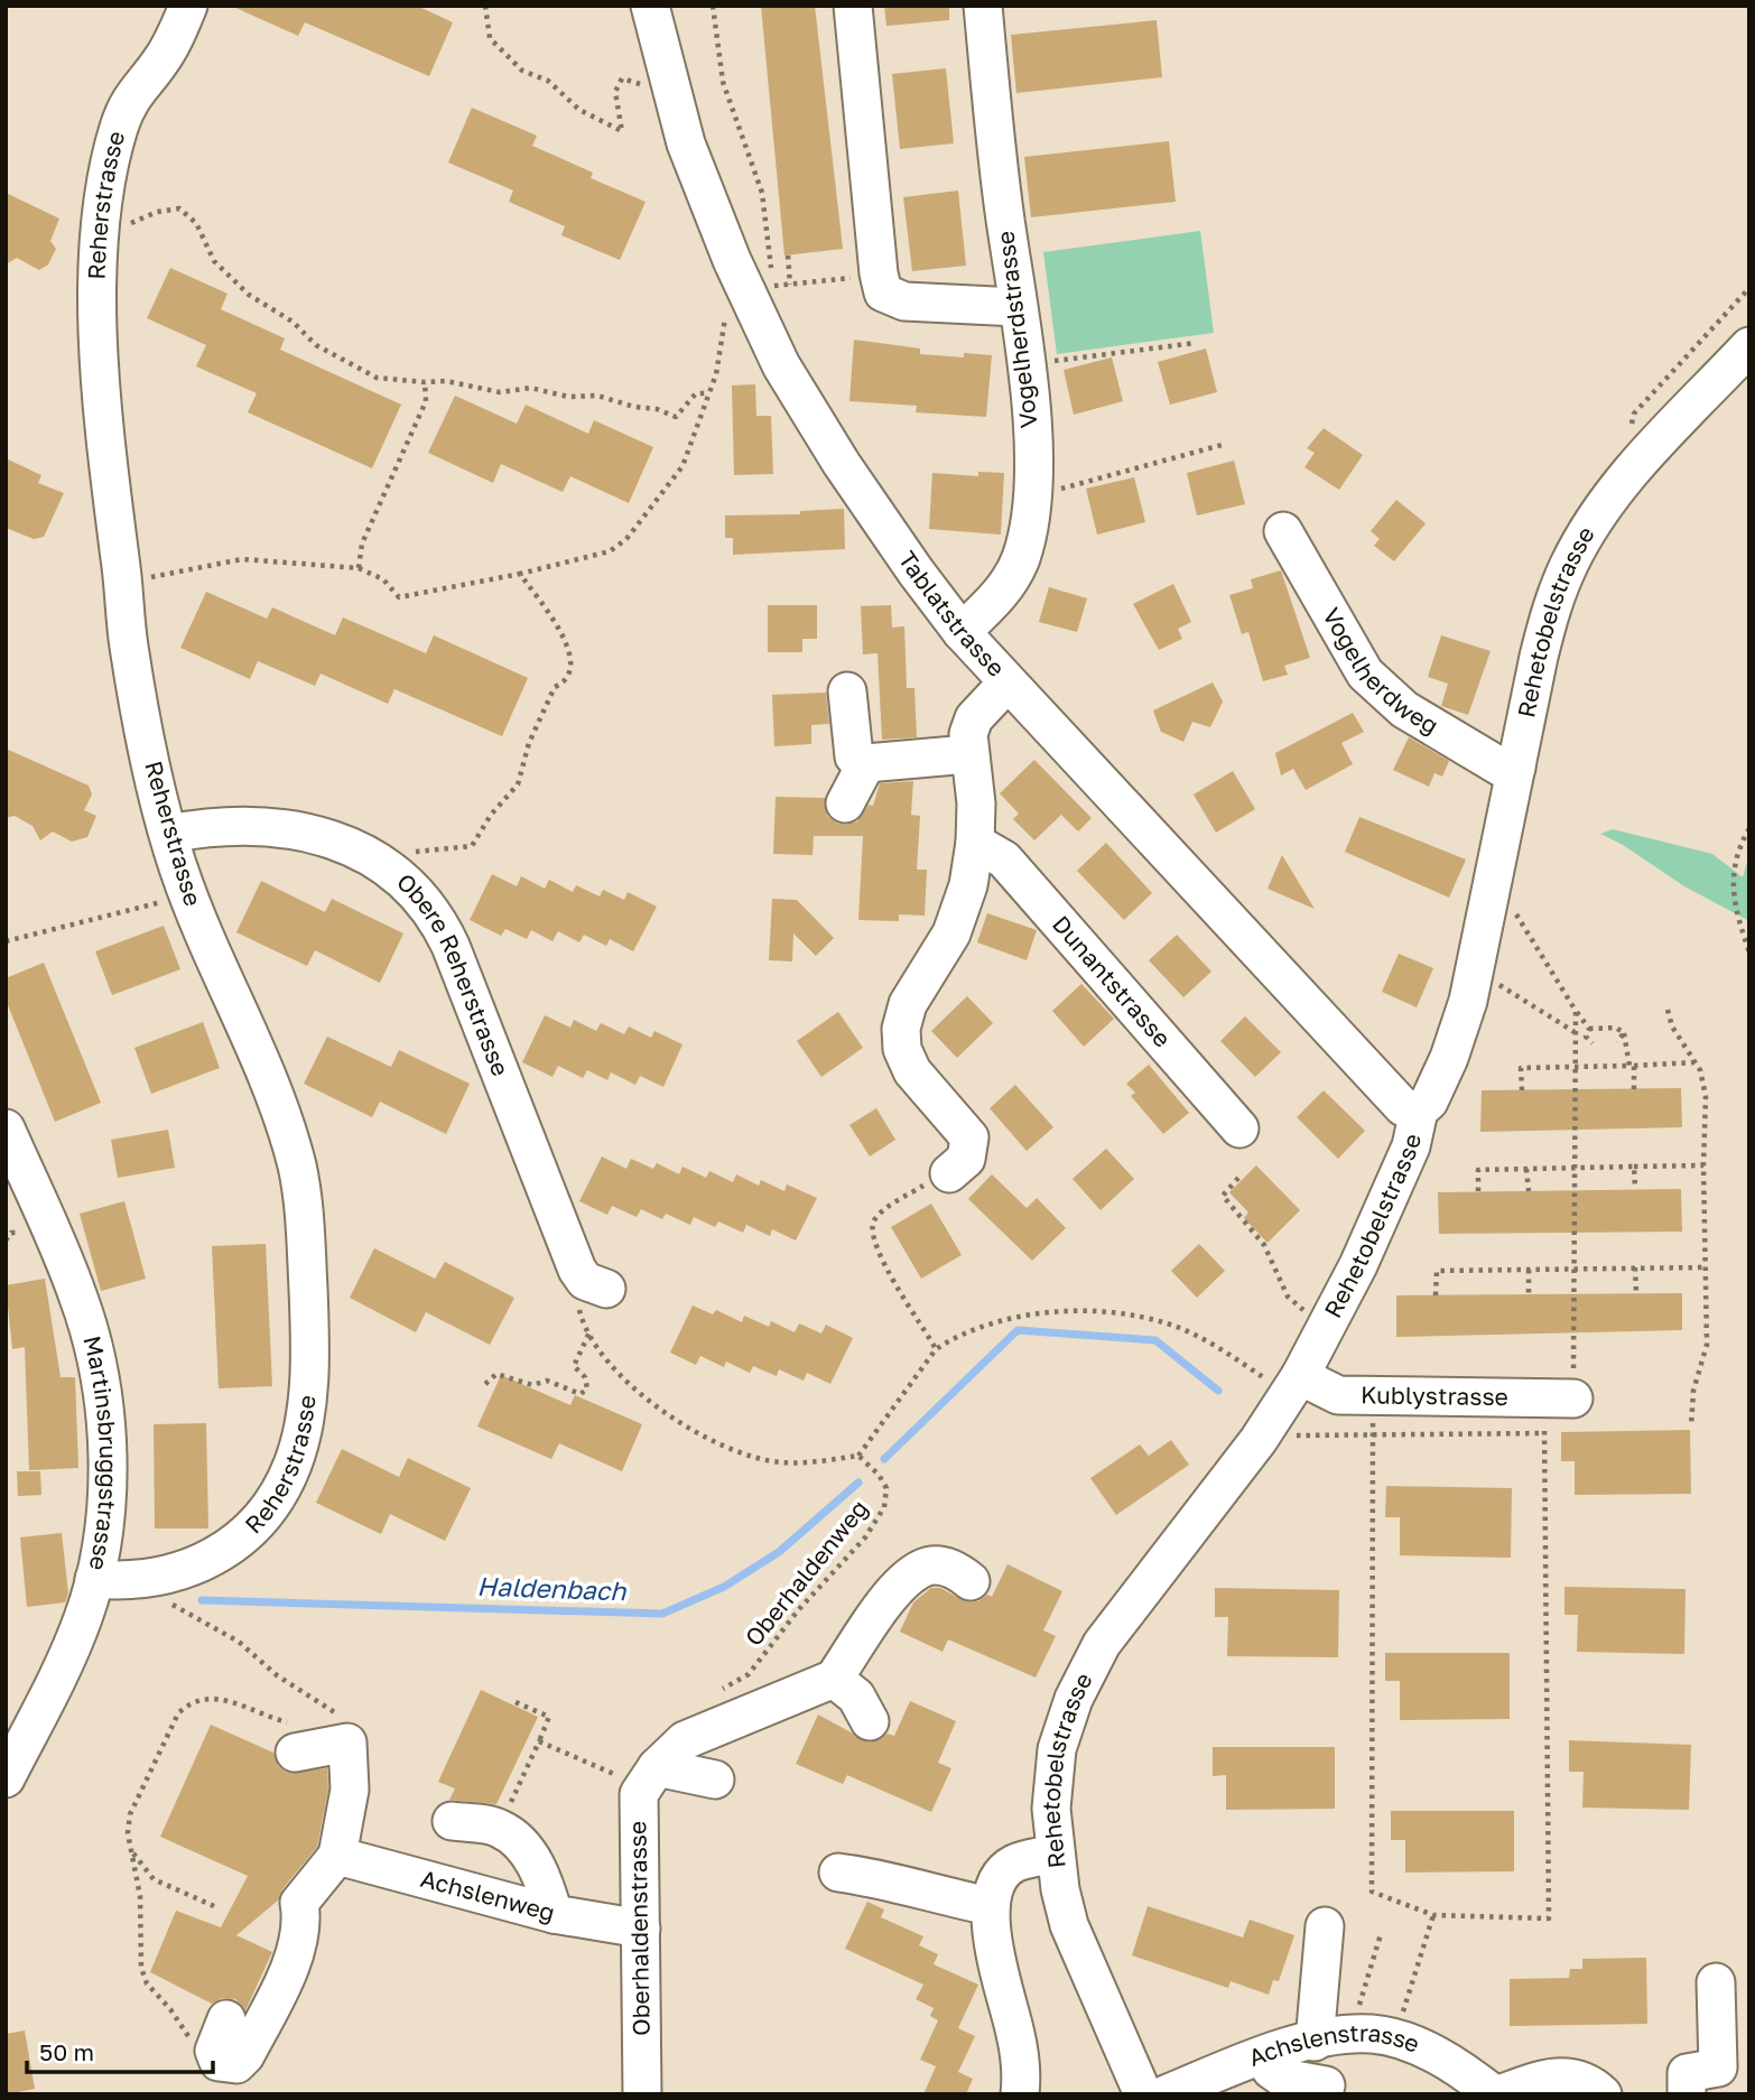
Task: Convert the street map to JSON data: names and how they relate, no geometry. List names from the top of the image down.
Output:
{
  "streets": {
    "street": [
      "Reherstrasse",
      "Vogelherdstrasse",
      "Tablatstrasse",
      "Rehetobelstrasse",
      "Vogelherdweg",
      "Obere Reherstrasse",
      "Dunantstrasse",
      "Kublystrasse",
      "Martinsbruggstrasse",
      "Achslenweg",
      "Oberhaldenstrasse",
      "Achslenstrasse"
    ],
    "path": ["Oberhaldenweg"]
  },
  "crossings": [
    ["Reherstrasse", "Obere Reherstrasse"],
    ["Reherstrasse", "Martinsbruggstrasse"],
    ["Vogelherdstrasse", "Tablatstrasse"],
    ["Tablatstrasse", "Rehetobelstrasse"],
    ["Rehetobelstrasse", "Vogelherdweg"],
    ["Rehetobelstrasse", "Kublystrasse"],
    ["Achslenweg", "Oberhaldenstrasse"]
  ],
  "water": ["Haldenbach"],
  "scale_bar": "50 m"
}
